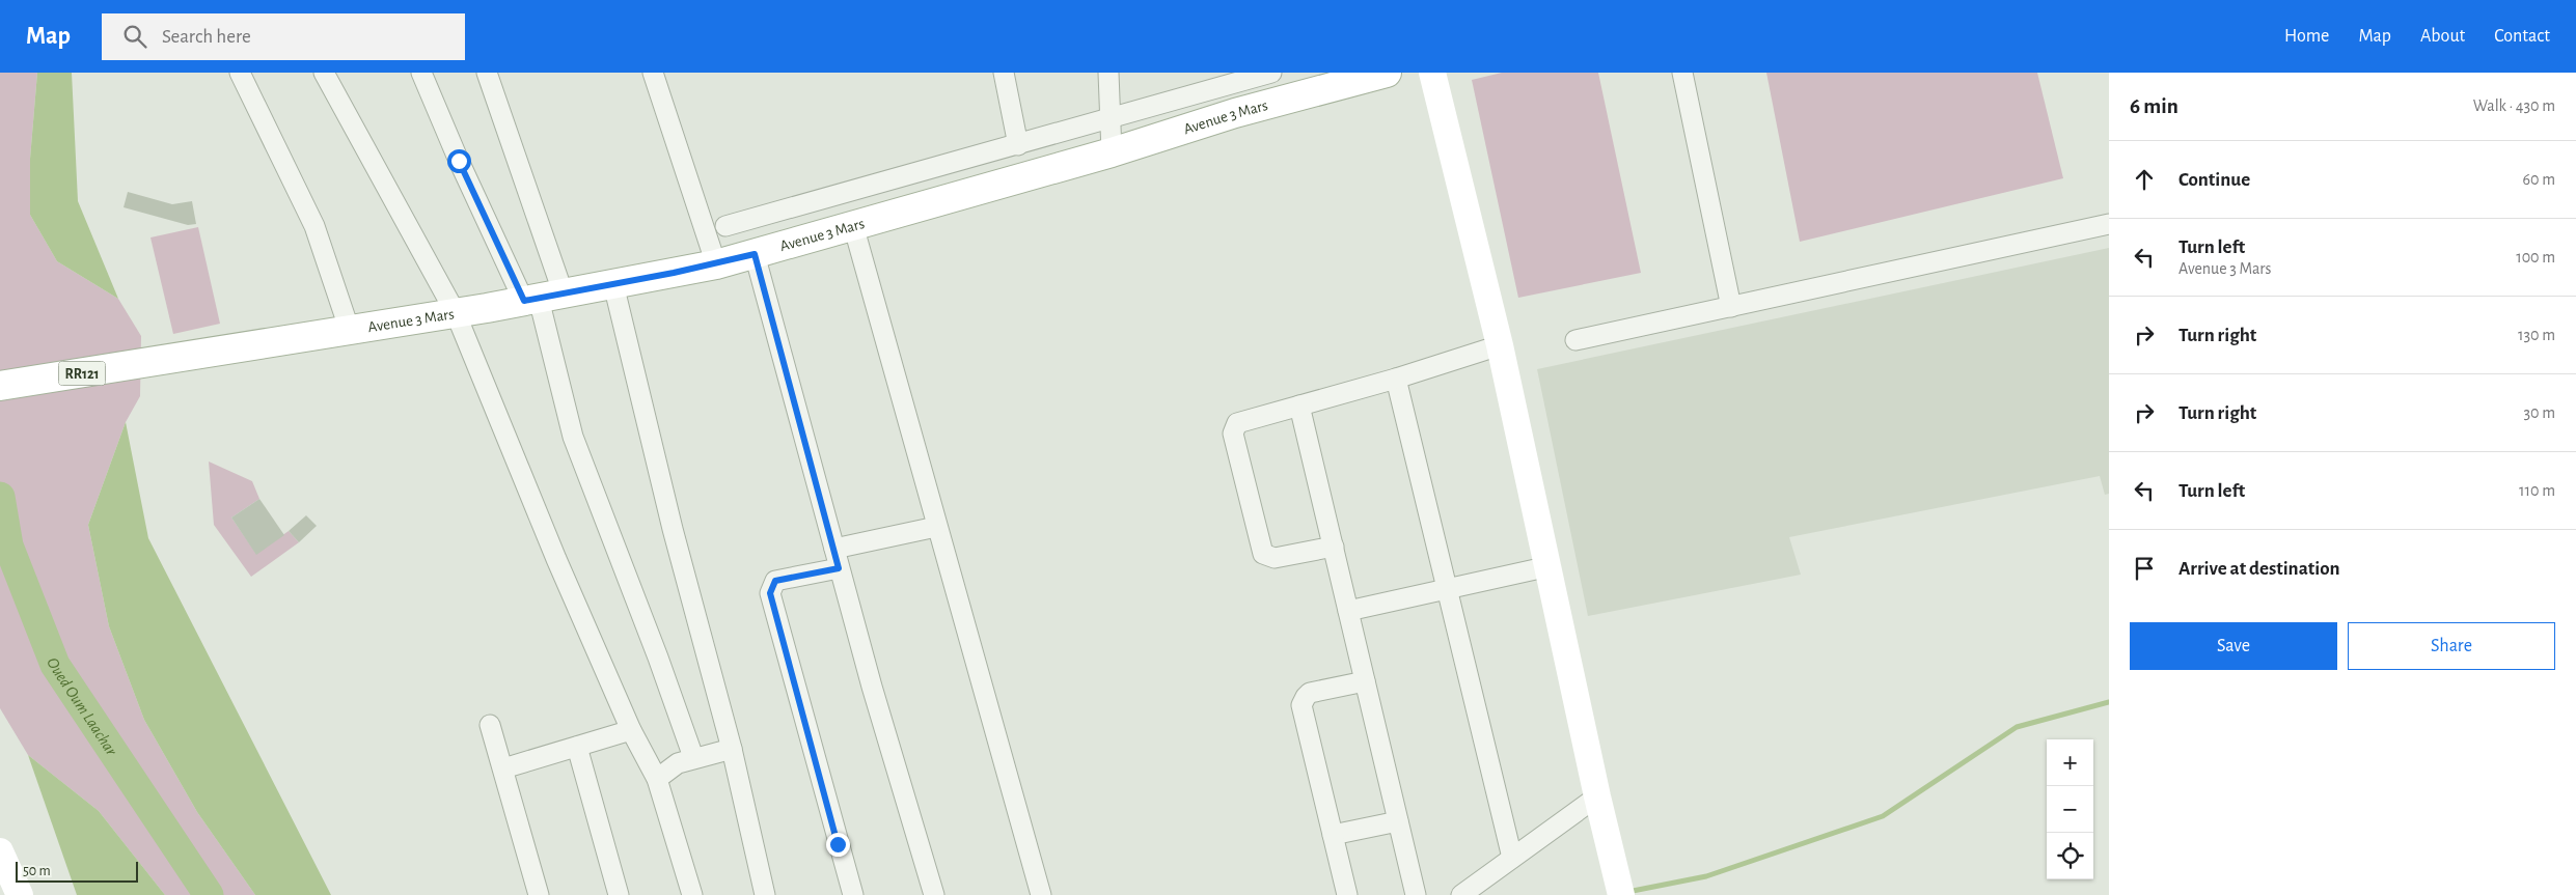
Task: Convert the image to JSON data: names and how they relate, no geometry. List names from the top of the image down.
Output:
{
  "streets": {
    "main road": ["Avenue 3 Mars", "RR121"]
  },
  "water": ["Oued Oum Laachar"],
  "scale_bar": "50 m",
  "page": {
    "header": "Map",
    "search": "Search here",
    "nav": [
      "Home",
      "Map",
      "About",
      "Contact"
    ],
    "heading": ["6 min", "Walk · 430 m"],
    "list": [
      ["Continue", "60 m"],
      ["Turn left", "Avenue 3 Mars", "100 m"],
      ["Turn right", "130 m"],
      ["Turn right", "30 m"],
      ["Turn left", "110 m"],
      "Arrive at destination"
    ],
    "buttons": ["Save", "Share"],
    "map_buttons": ["+", "−"],
    "scale": "50 m"
  }
}
